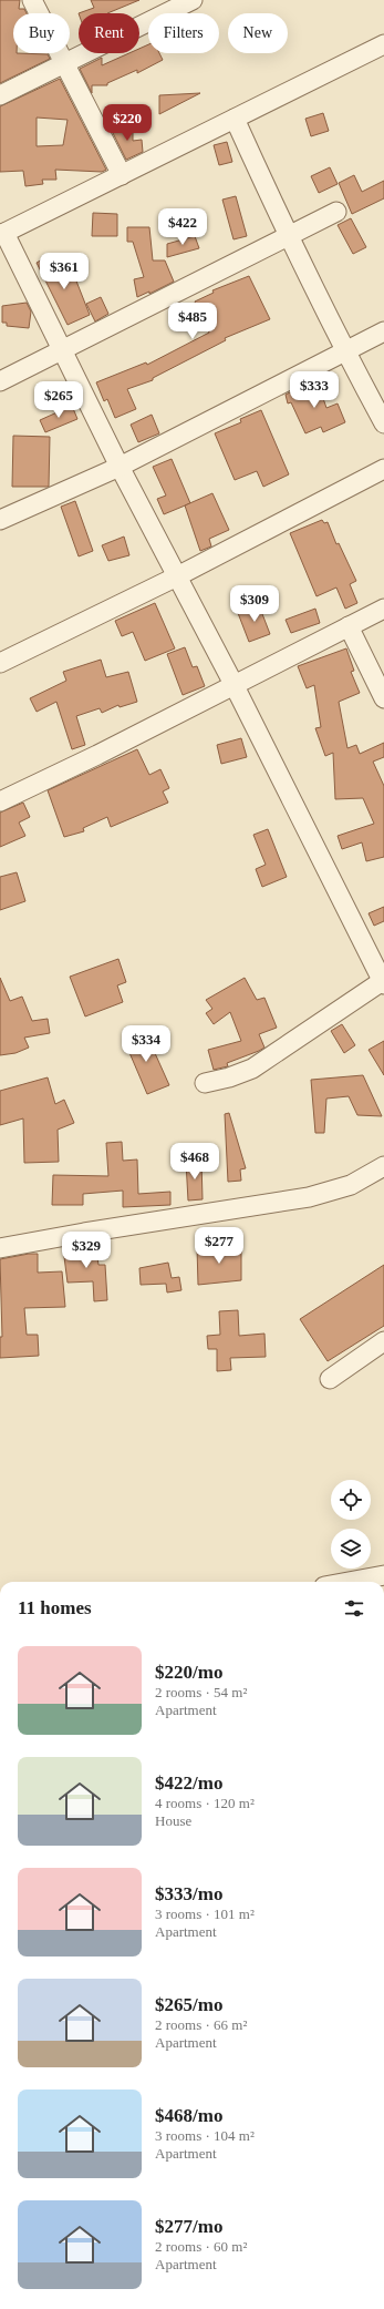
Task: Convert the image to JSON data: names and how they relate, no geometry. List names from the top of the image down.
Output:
{
  "page": {
    "chip": [
      "Buy",
      "Rent",
      "Filters",
      "New"
    ],
    "price": [
      "$220",
      "$422",
      "$361",
      "$485",
      "$333",
      "$265",
      "$309",
      "$334",
      "$468",
      "$277",
      "$329"
    ],
    "heading": "11 homes",
    "list": [
      {
        "name": "$220/mo",
        "note": "2 rooms · 54 m² · Apartment"
      },
      {
        "name": "$422/mo",
        "note": "4 rooms · 120 m² · House"
      },
      {
        "name": "$333/mo",
        "note": "3 rooms · 101 m² · Apartment"
      },
      {
        "name": "$265/mo",
        "note": "2 rooms · 66 m² · Apartment"
      },
      {
        "name": "$468/mo",
        "note": "3 rooms · 104 m² · Apartment"
      },
      {
        "name": "$277/mo",
        "note": "2 rooms · 60 m² · Apartment"
      }
    ]
  }
}
